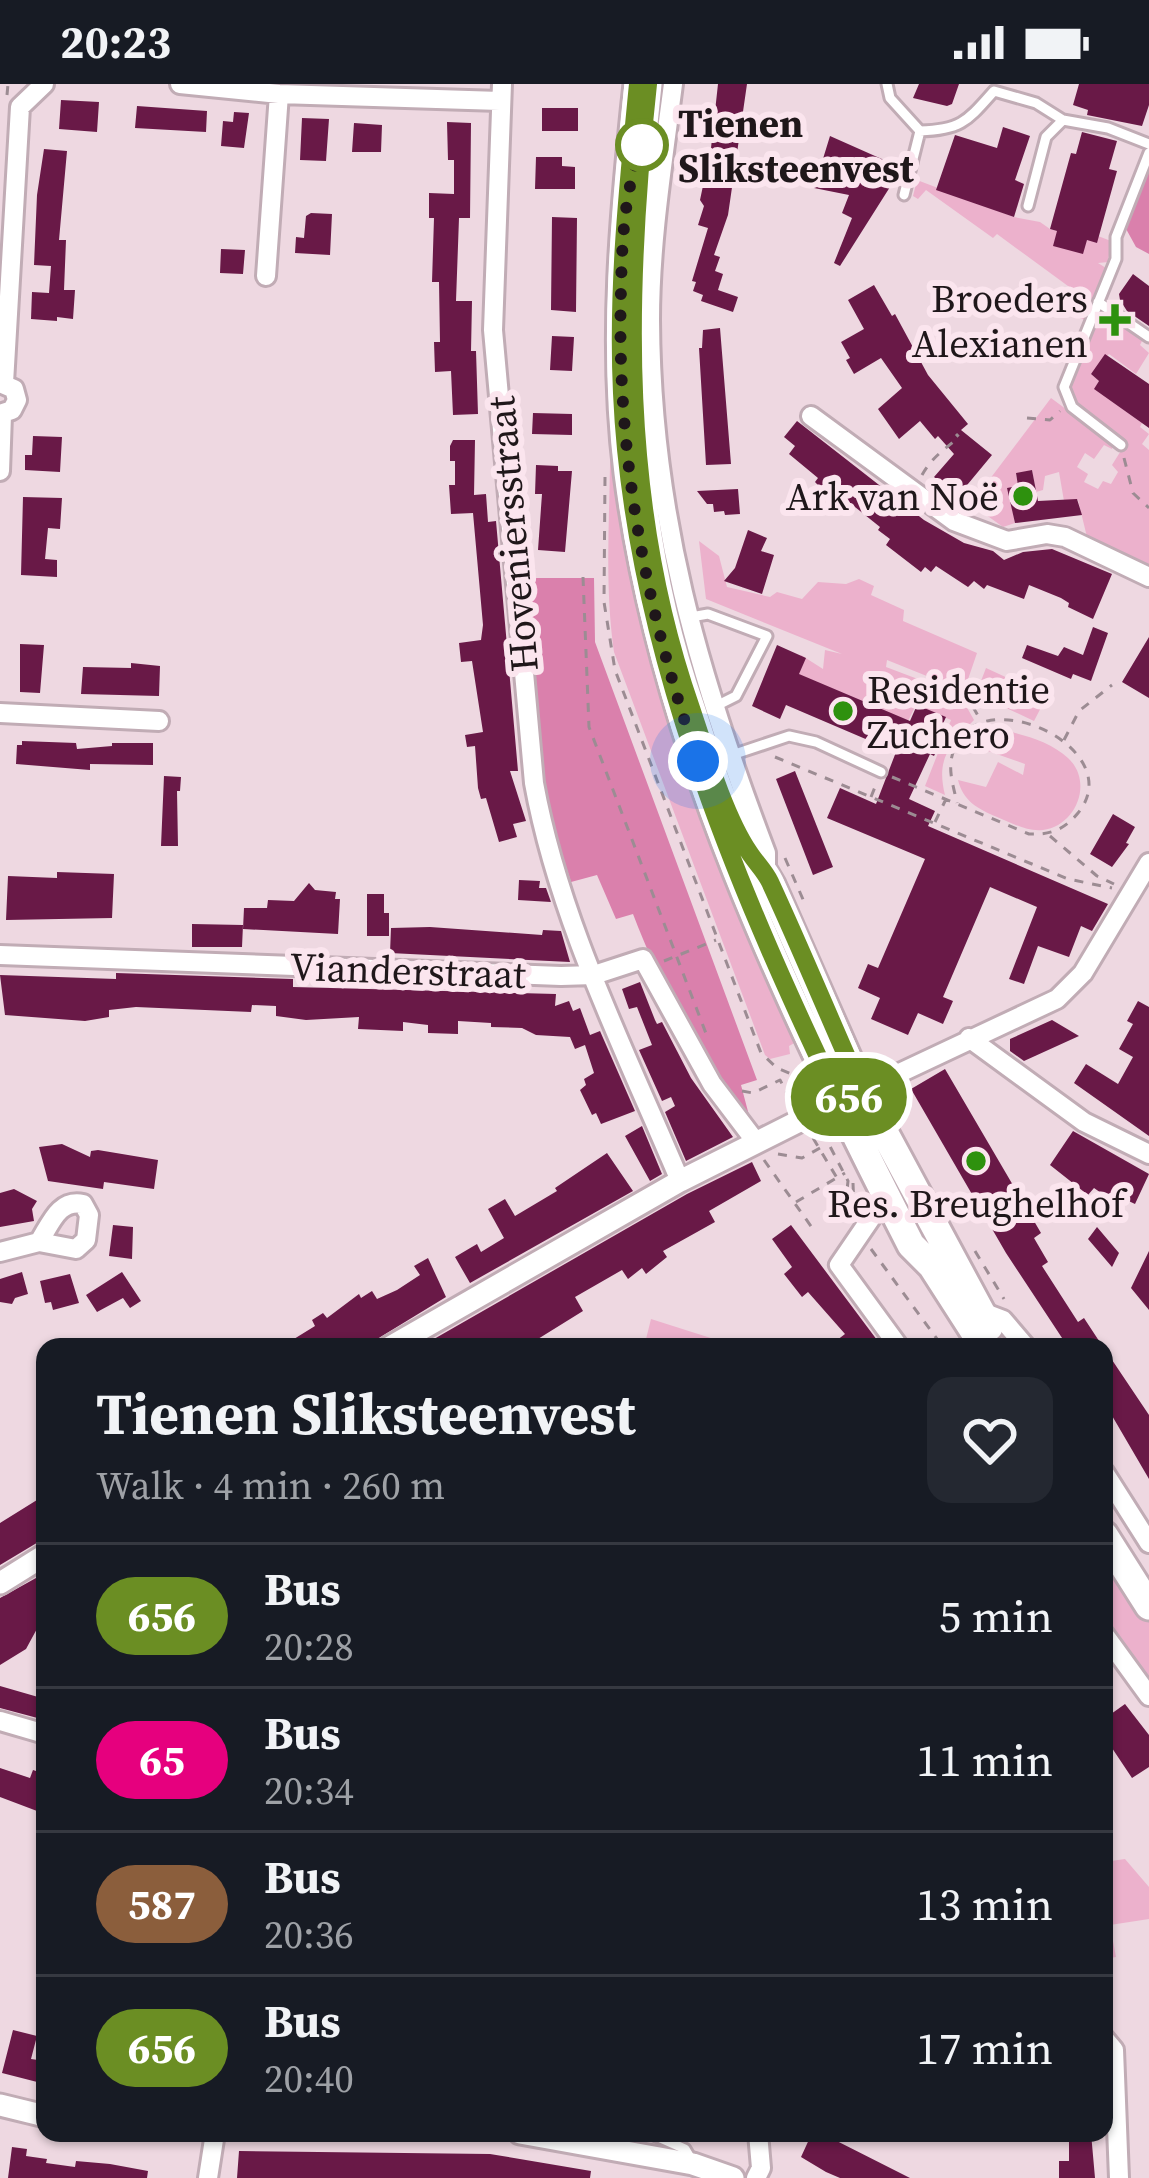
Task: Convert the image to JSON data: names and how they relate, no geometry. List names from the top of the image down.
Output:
{
  "streets": {
    "street": ["Hoveniersstraat", "Vianderstraat"]
  },
  "crossings": [
    ["Hoveniersstraat", "Vianderstraat"]
  ],
  "places": {
    "other": [
      "Tienen Sliksteenvest",
      "Ark van Noë",
      "Residentie Zuchero",
      "Res. Breughelhof"
    ],
    "health": ["Broeders Alexianen"]
  },
  "lines": ["bus line 656"],
  "page": {
    "status": "20:23",
    "on_map": "656",
    "heading": ["Tienen Sliksteenvest", "Walk · 4 min · 260 m"],
    "list": [
      {
        "mark": "656",
        "name": "Bus",
        "note": "20:28",
        "value": "5 min"
      },
      {
        "mark": "65",
        "name": "Bus",
        "note": "20:34",
        "value": "11 min"
      },
      {
        "mark": "587",
        "name": "Bus",
        "note": "20:36",
        "value": "13 min"
      },
      {
        "mark": "656",
        "name": "Bus",
        "note": "20:40",
        "value": "17 min"
      }
    ]
  }
}
